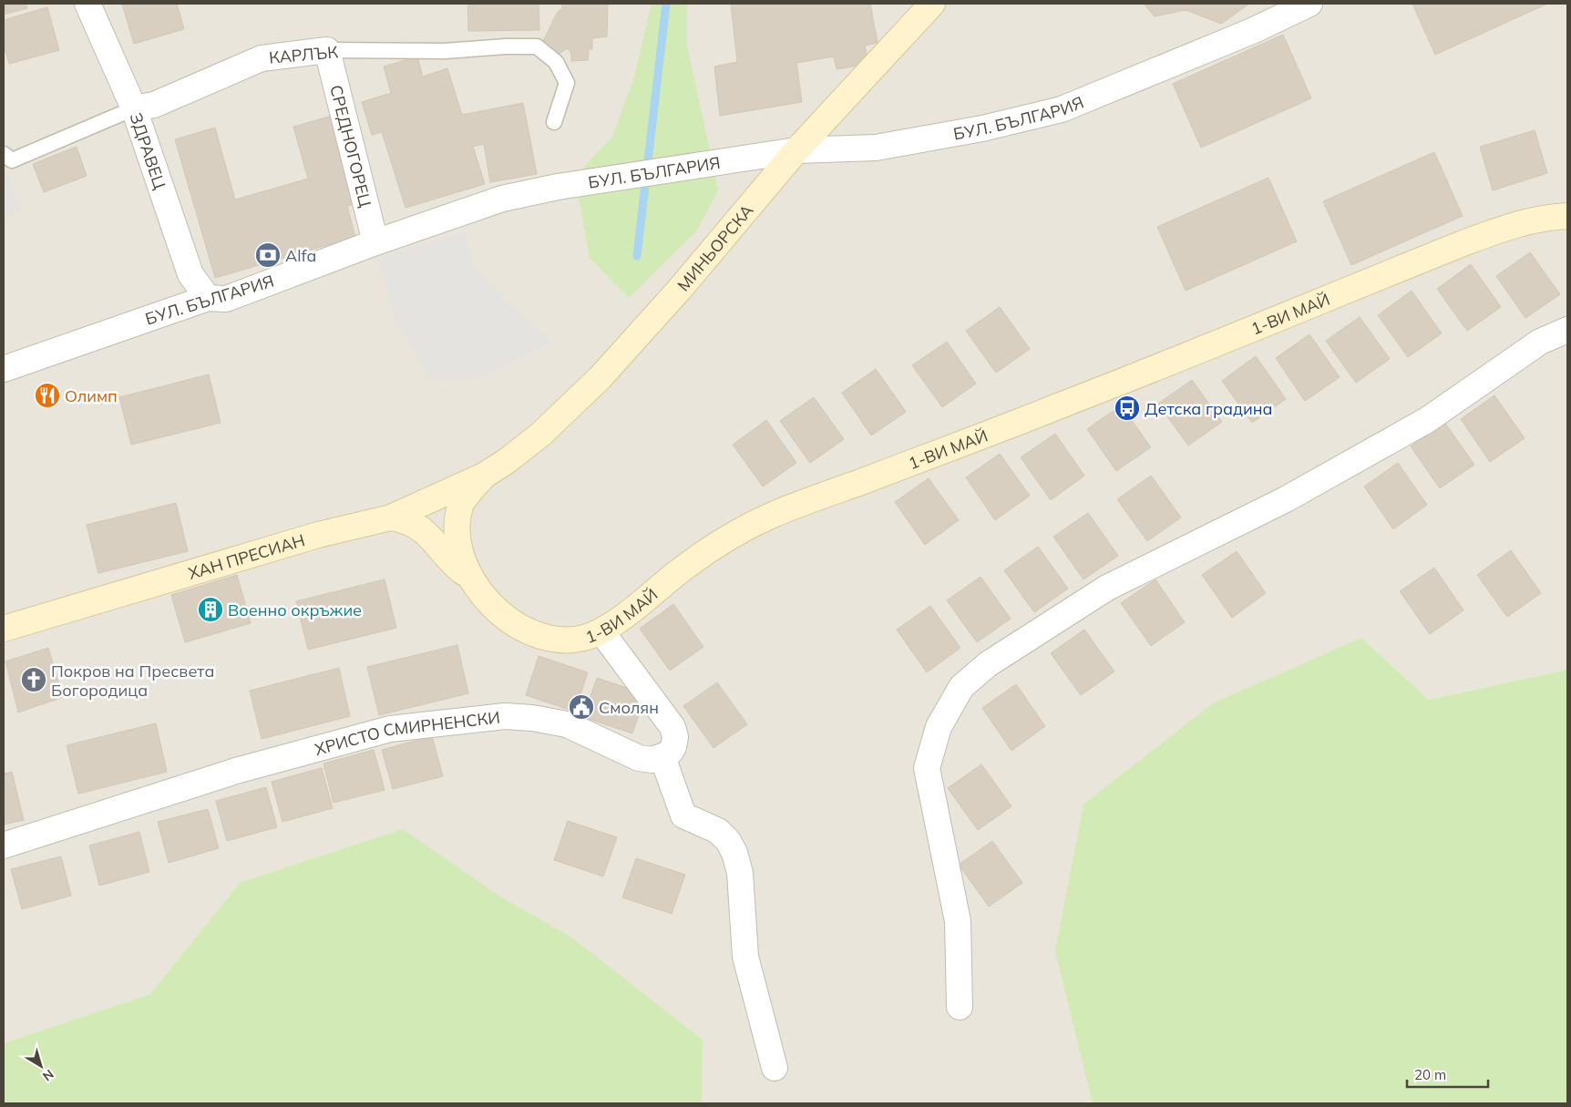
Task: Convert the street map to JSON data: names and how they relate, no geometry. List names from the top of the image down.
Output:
{
  "streets": {
    "street": [
      "КАРЛЪК",
      "БУЛ. БЪЛГАРИЯ",
      "СРЕДНОГОРЕЦ",
      "ЗДРАВЕЦ",
      "МИНЬОРСКА",
      "1-ВИ МАЙ",
      "ХАН ПРЕСИАН",
      "ХРИСТО СМИРНЕНСКИ"
    ]
  },
  "crossings": [
    ["КАРЛЪК", "СРЕДНОГОРЕЦ"],
    ["КАРЛЪК", "ЗДРАВЕЦ"],
    ["БУЛ. БЪЛГАРИЯ", "СРЕДНОГОРЕЦ"],
    ["БУЛ. БЪЛГАРИЯ", "ЗДРАВЕЦ"],
    ["БУЛ. БЪЛГАРИЯ", "МИНЬОРСКА"],
    ["МИНЬОРСКА", "1-ВИ МАЙ"],
    ["МИНЬОРСКА", "ХАН ПРЕСИАН"],
    ["1-ВИ МАЙ", "ХАН ПРЕСИАН"]
  ],
  "places": {
    "bank": ["Alfa"],
    "restaurant": ["Олимп"],
    "bus stop": ["Детска градина"],
    "building": ["Военно окръжие"],
    "church": ["Покров на Пресвета Богородица"],
    "public building": ["Смолян"]
  },
  "scale_bar": "20 m",
  "north": "bottom right"
}
